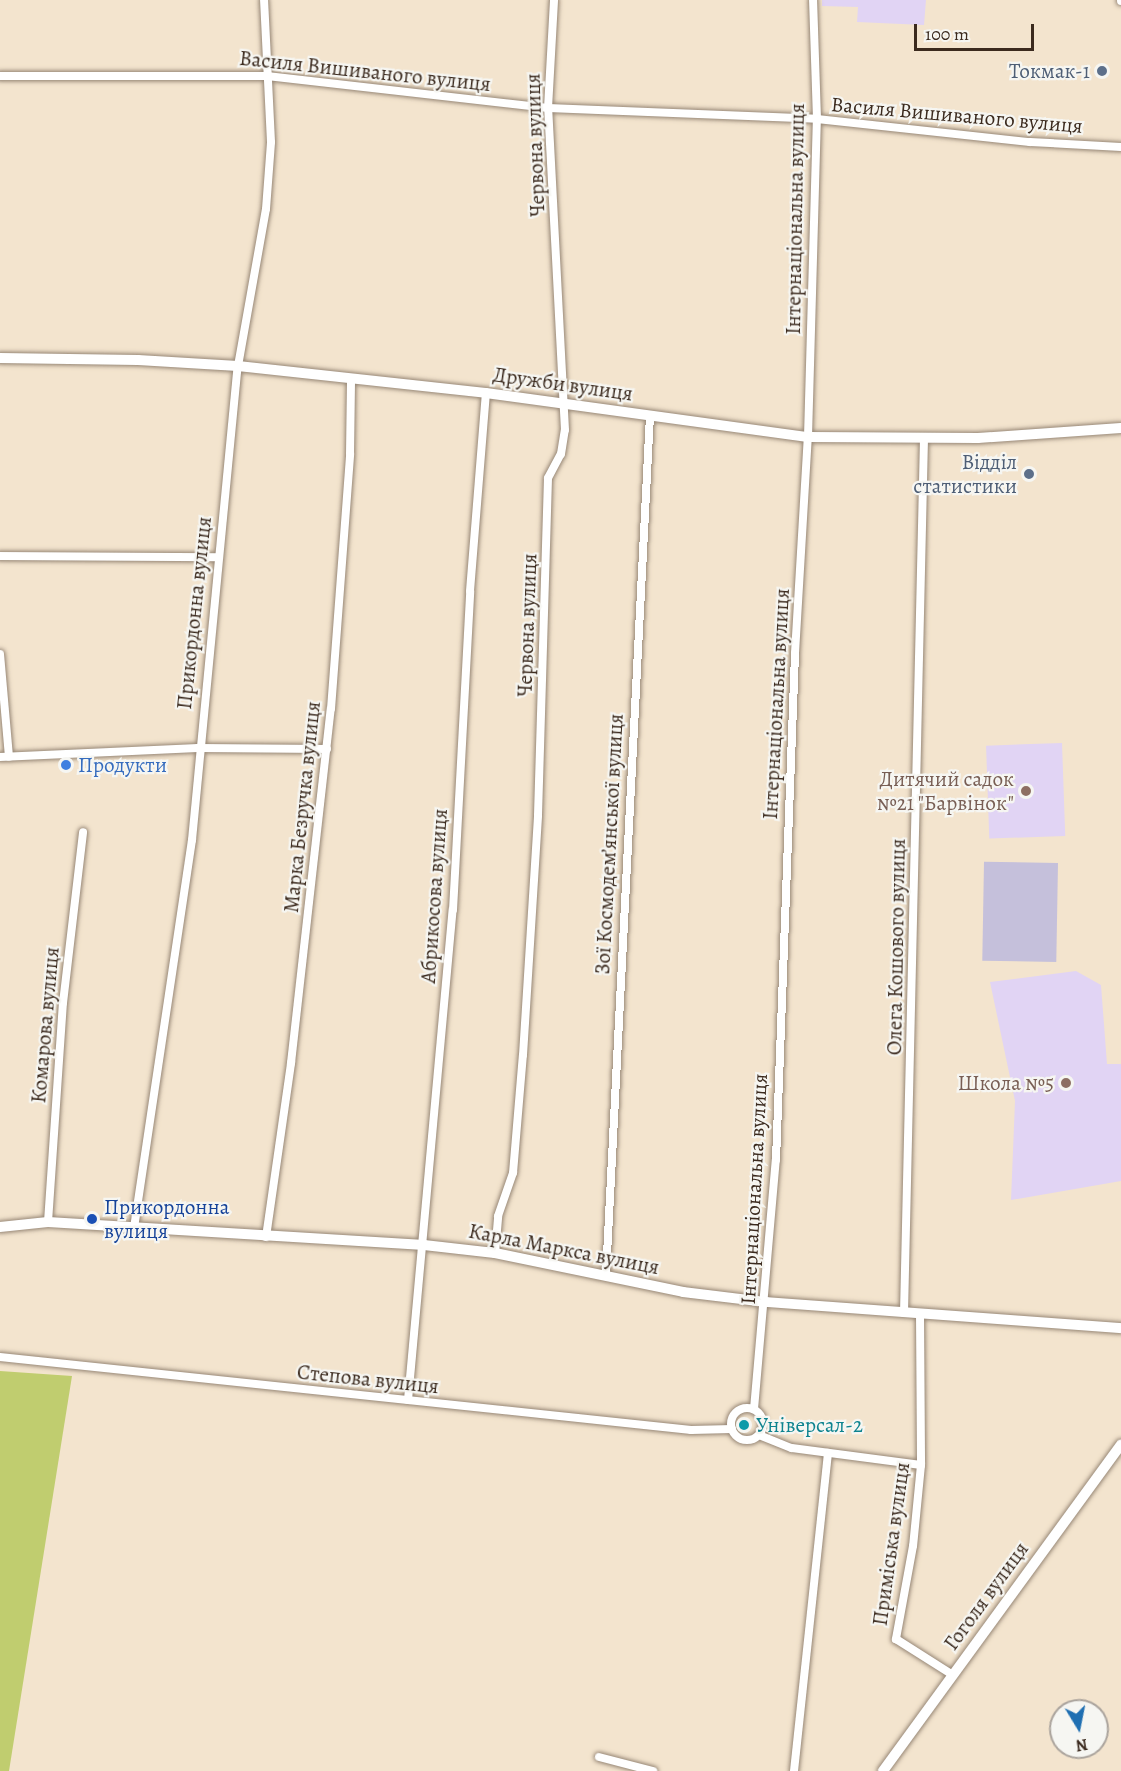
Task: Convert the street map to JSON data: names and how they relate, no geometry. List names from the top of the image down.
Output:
{
  "streets": {
    "street": [
      "Василя Вишиваного вулиця",
      "Червона вулиця",
      "Інтернаціональна вулиця",
      "Дружби вулиця",
      "Прикордонна вулиця",
      "Марка Безручка вулиця",
      "Зої Космодем’янської вулиця",
      "Абрикосова вулиця",
      "Олега Кошового вулиця",
      "Комарова вулиця",
      "Карла Маркса вулиця",
      "Степова вулиця",
      "Приміська вулиця",
      "Гоголя вулиця"
    ]
  },
  "crossings": [
    ["Василя Вишиваного вулиця", "Червона вулиця"],
    ["Василя Вишиваного вулиця", "Інтернаціональна вулиця"],
    ["Василя Вишиваного вулиця", "Прикордонна вулиця"],
    ["Червона вулиця", "Дружби вулиця"],
    ["Червона вулиця", "Карла Маркса вулиця"],
    ["Інтернаціональна вулиця", "Дружби вулиця"],
    ["Інтернаціональна вулиця", "Карла Маркса вулиця"],
    ["Інтернаціональна вулиця", "Степова вулиця"],
    ["Дружби вулиця", "Прикордонна вулиця"],
    ["Дружби вулиця", "Марка Безручка вулиця"],
    ["Дружби вулиця", "Зої Космодем’янської вулиця"],
    ["Дружби вулиця", "Абрикосова вулиця"],
    ["Дружби вулиця", "Олега Кошового вулиця"],
    ["Прикордонна вулиця", "Карла Маркса вулиця"],
    ["Марка Безручка вулиця", "Карла Маркса вулиця"],
    ["Зої Космодем’янської вулиця", "Карла Маркса вулиця"],
    ["Абрикосова вулиця", "Карла Маркса вулиця"],
    ["Абрикосова вулиця", "Степова вулиця"],
    ["Олега Кошового вулиця", "Карла Маркса вулиця"],
    ["Комарова вулиця", "Карла Маркса вулиця"],
    ["Карла Маркса вулиця", "Приміська вулиця"],
    ["Приміська вулиця", "Гоголя вулиця"]
  ],
  "places": [
    "Токмак-1",
    "Відділ статистики",
    "Продукти",
    "Дитячий садок №21 \"Барвінок\"",
    "Школа №5",
    "Прикордонна вулиця",
    "Універсал-2"
  ],
  "scale_bar": "100 m",
  "north": "bottom"
}
